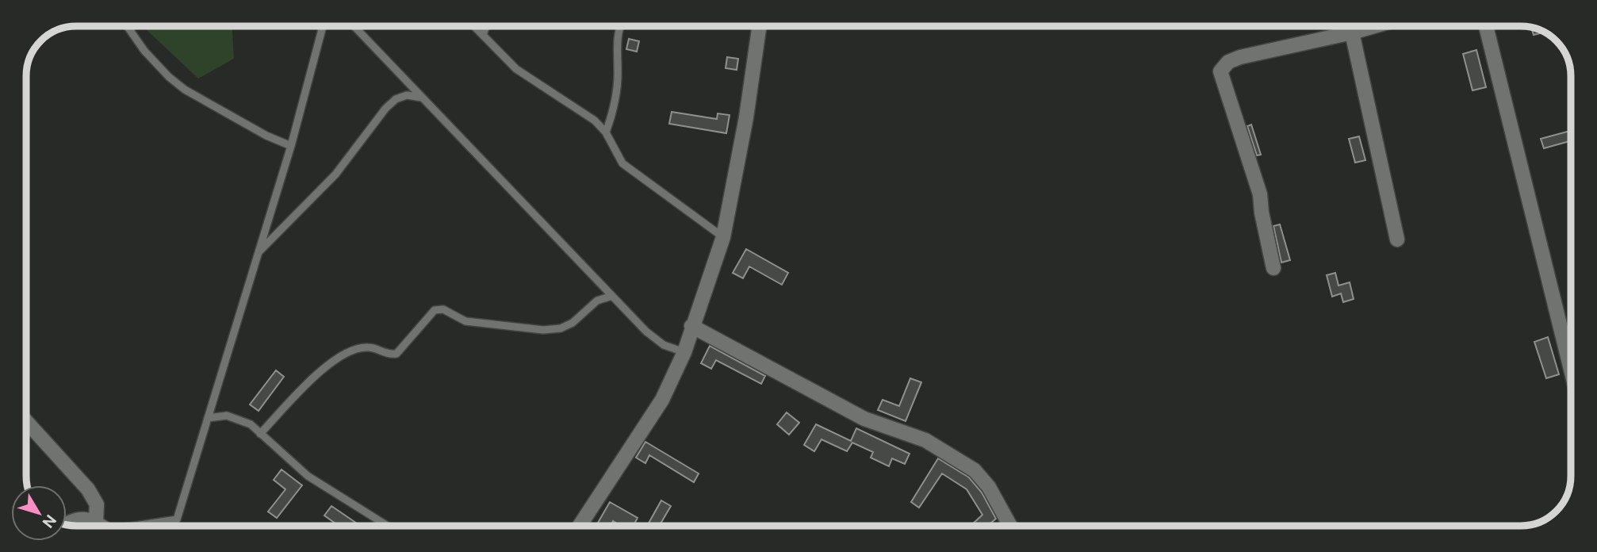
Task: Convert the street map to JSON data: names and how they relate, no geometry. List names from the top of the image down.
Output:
{
  "north": "bottom right"
}
